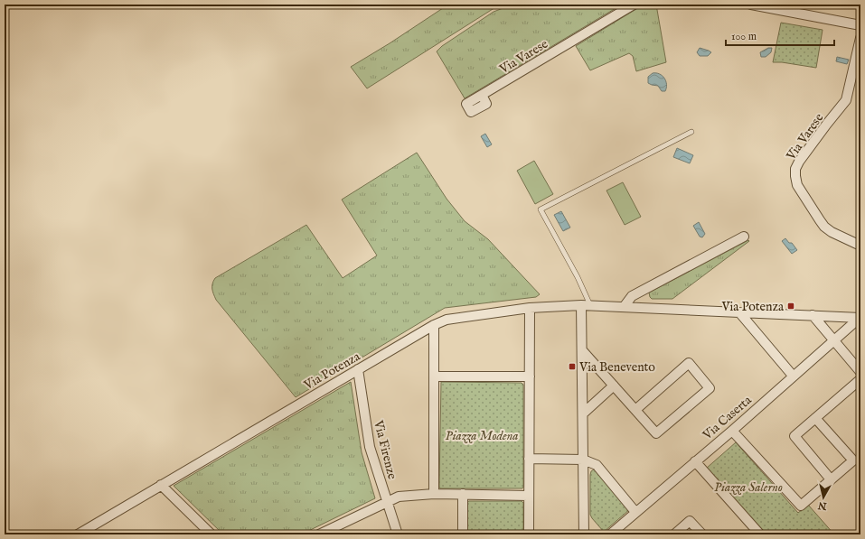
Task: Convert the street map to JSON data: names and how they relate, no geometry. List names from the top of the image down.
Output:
{
  "streets": {
    "street": [
      "Via Varese",
      "Via Potenza",
      "Via Caserta",
      "Via Firenze"
    ]
  },
  "crossings": [
    ["Via Potenza", "Via Caserta"],
    ["Via Potenza", "Via Firenze"]
  ],
  "parks": ["Piazza Modena", "Piazza Salerno"],
  "places": {
    "transit": ["Via Potenza", "Via Benevento"]
  },
  "scale_bar": "100 m",
  "north": "bottom"
}
